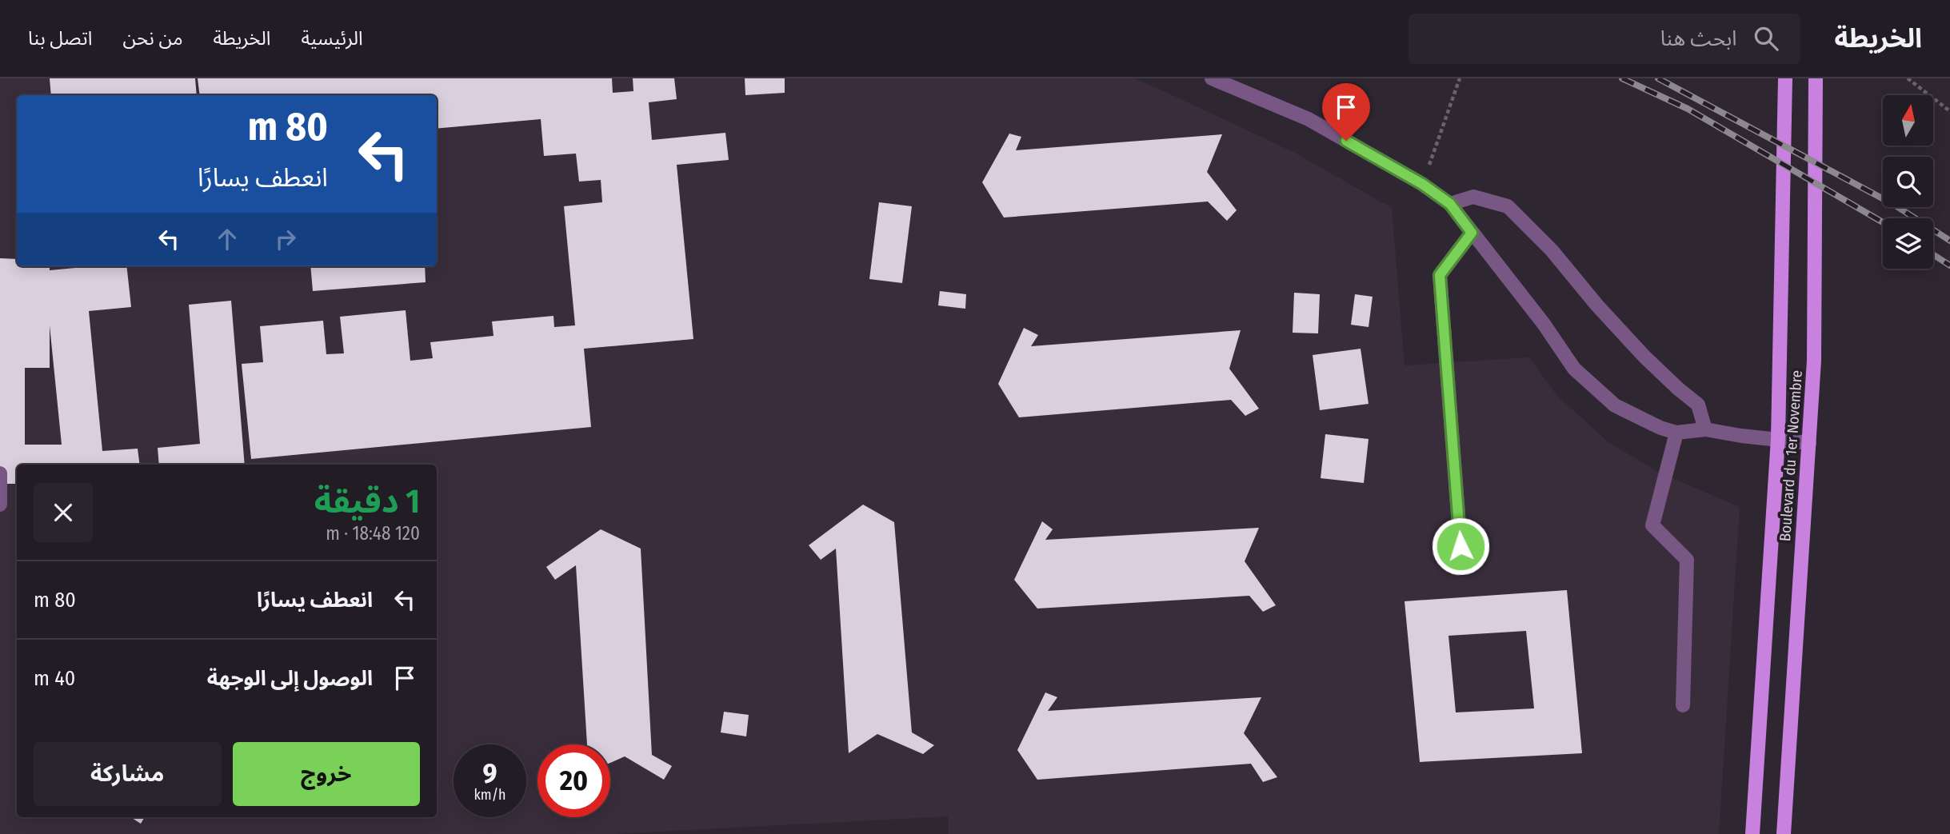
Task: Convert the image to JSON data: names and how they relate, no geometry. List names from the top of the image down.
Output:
{
  "streets": {
    "main road": ["Boulevard du 1er Novembre"]
  },
  "north": "top",
  "page": {
    "header": "الخريطة",
    "search": "ابحث هنا",
    "nav": [
      "الرئيسية",
      "الخريطة",
      "من نحن",
      "اتصل بنا"
    ],
    "turn": ["80 m", "انعطف يسارًا"],
    "heading": ["1 دقيقة", "120 m · 18:48"],
    "list": [
      {
        "name": "انعطف يسارًا",
        "value": "80 m"
      },
      {
        "name": "الوصول إلى الوجهة",
        "value": "40 m"
      }
    ],
    "buttons": ["خروج", "مشاركة"],
    "speed": "9 km/h",
    "limit": "20"
  }
}
